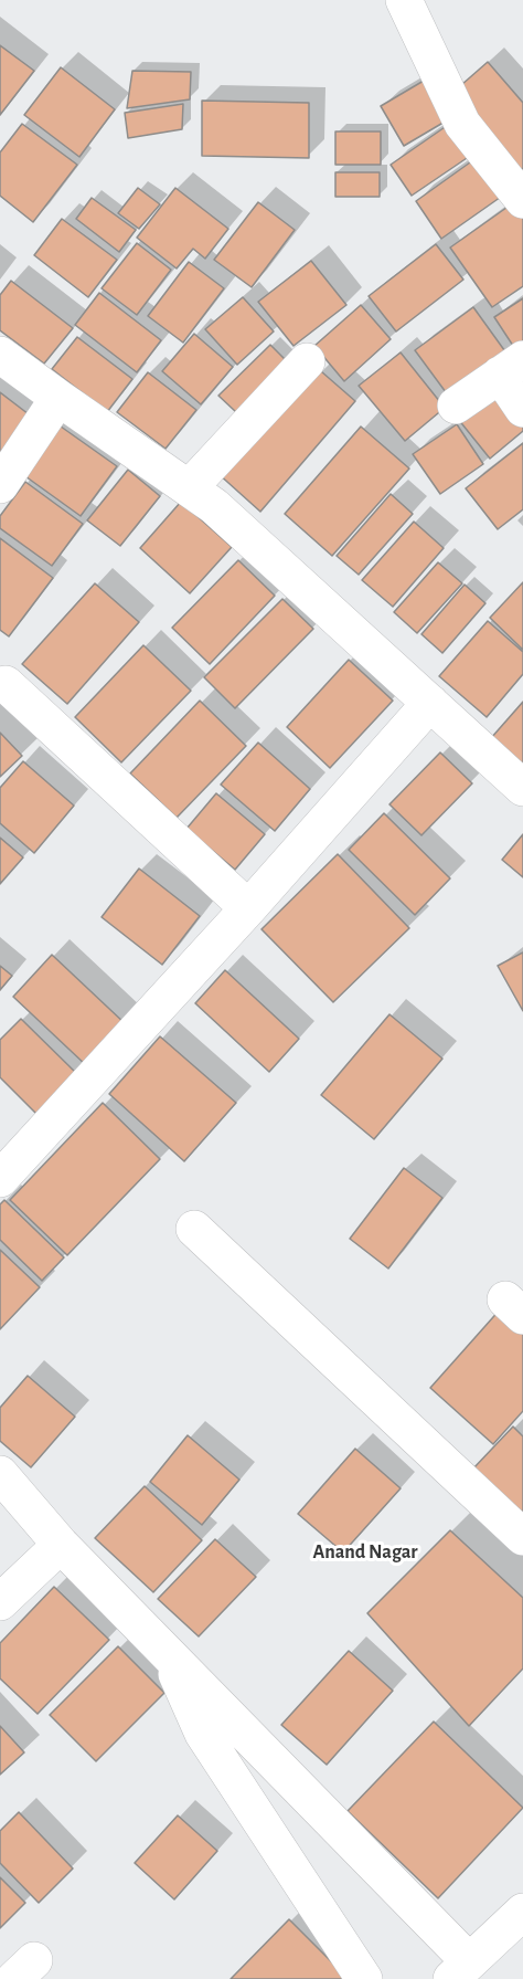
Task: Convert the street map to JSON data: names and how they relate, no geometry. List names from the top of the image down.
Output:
{
  "districts": ["Anand Nagar"]
}
